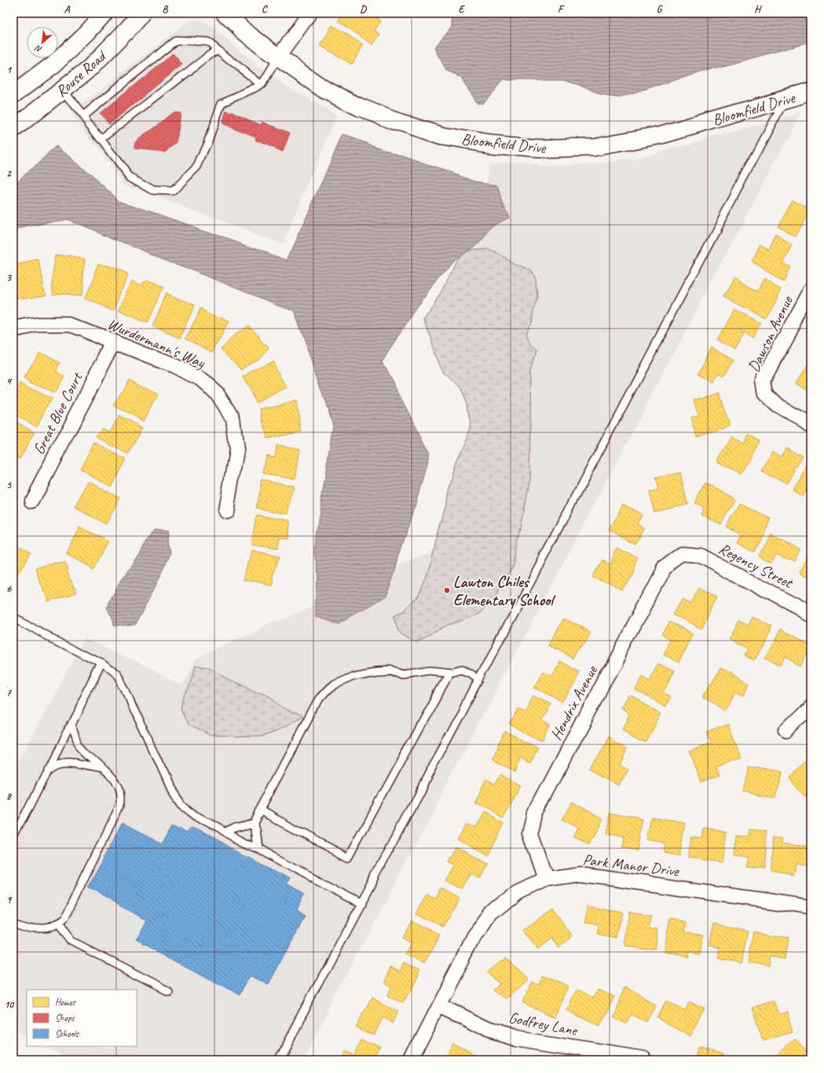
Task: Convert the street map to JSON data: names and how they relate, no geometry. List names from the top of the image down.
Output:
{
  "streets": {
    "street": [
      "Rouse Road",
      "Bloomfield Drive",
      "Dawson Avenue",
      "Wurdermann's Way",
      "Great Blue Court",
      "Regency Street",
      "Hendrix Avenue",
      "Park Manor Drive",
      "Godfrey Lane"
    ]
  },
  "crossings": [
    ["Wurdermann's Way", "Great Blue Court"],
    ["Regency Street", "Hendrix Avenue"],
    ["Hendrix Avenue", "Park Manor Drive"],
    ["Park Manor Drive", "Godfrey Lane"]
  ],
  "places": ["Lawton Chiles Elementary School"],
  "legend": ["Homes", "Shops", "Schools"],
  "north": "bottom left",
  "grid": {
    "columns": [
      "A",
      "B",
      "C",
      "D",
      "E",
      "F",
      "G",
      "H"
    ],
    "rows": [
      "1",
      "2",
      "3",
      "4",
      "5",
      "6",
      "7",
      "8",
      "9",
      "10"
    ]
  }
}
